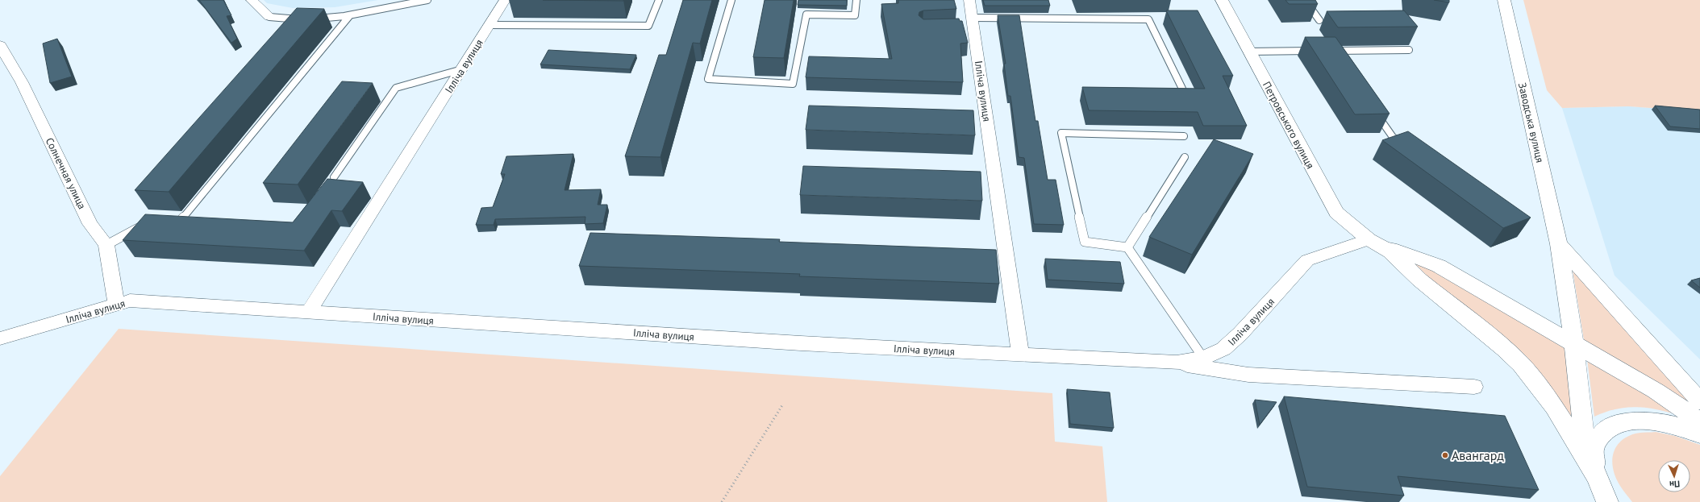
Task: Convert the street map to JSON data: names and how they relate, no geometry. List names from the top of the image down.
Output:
{
  "streets": {
    "main road": ["Заводська вулиця", "Петровського вулиця"],
    "street": ["Ілліча вулиця", "Солнечная улица"]
  },
  "crossings": [
    ["Ілліча вулиця", "Петровського вулиця"],
    ["Ілліча вулиця", "Солнечная улица"]
  ],
  "places": ["Авангард"],
  "north": "bottom"
}
